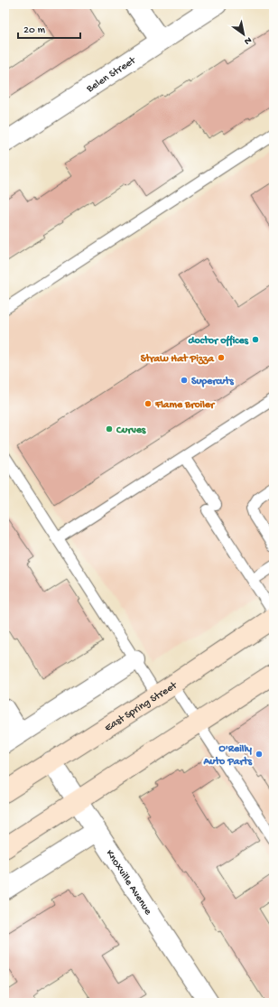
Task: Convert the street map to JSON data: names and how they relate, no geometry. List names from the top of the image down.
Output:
{
  "streets": {
    "main road": ["East Spring Street"],
    "street": ["Belen Street", "Knoxville Avenue"]
  },
  "crossings": [
    ["East Spring Street", "Knoxville Avenue"]
  ],
  "places": [
    "doctor offices",
    "Straw Hat Pizza",
    "Supercuts",
    "Flame Broiler",
    "Curves",
    "O'Reilly Auto Parts"
  ],
  "scale_bar": "20 m",
  "north": "bottom right"
}
